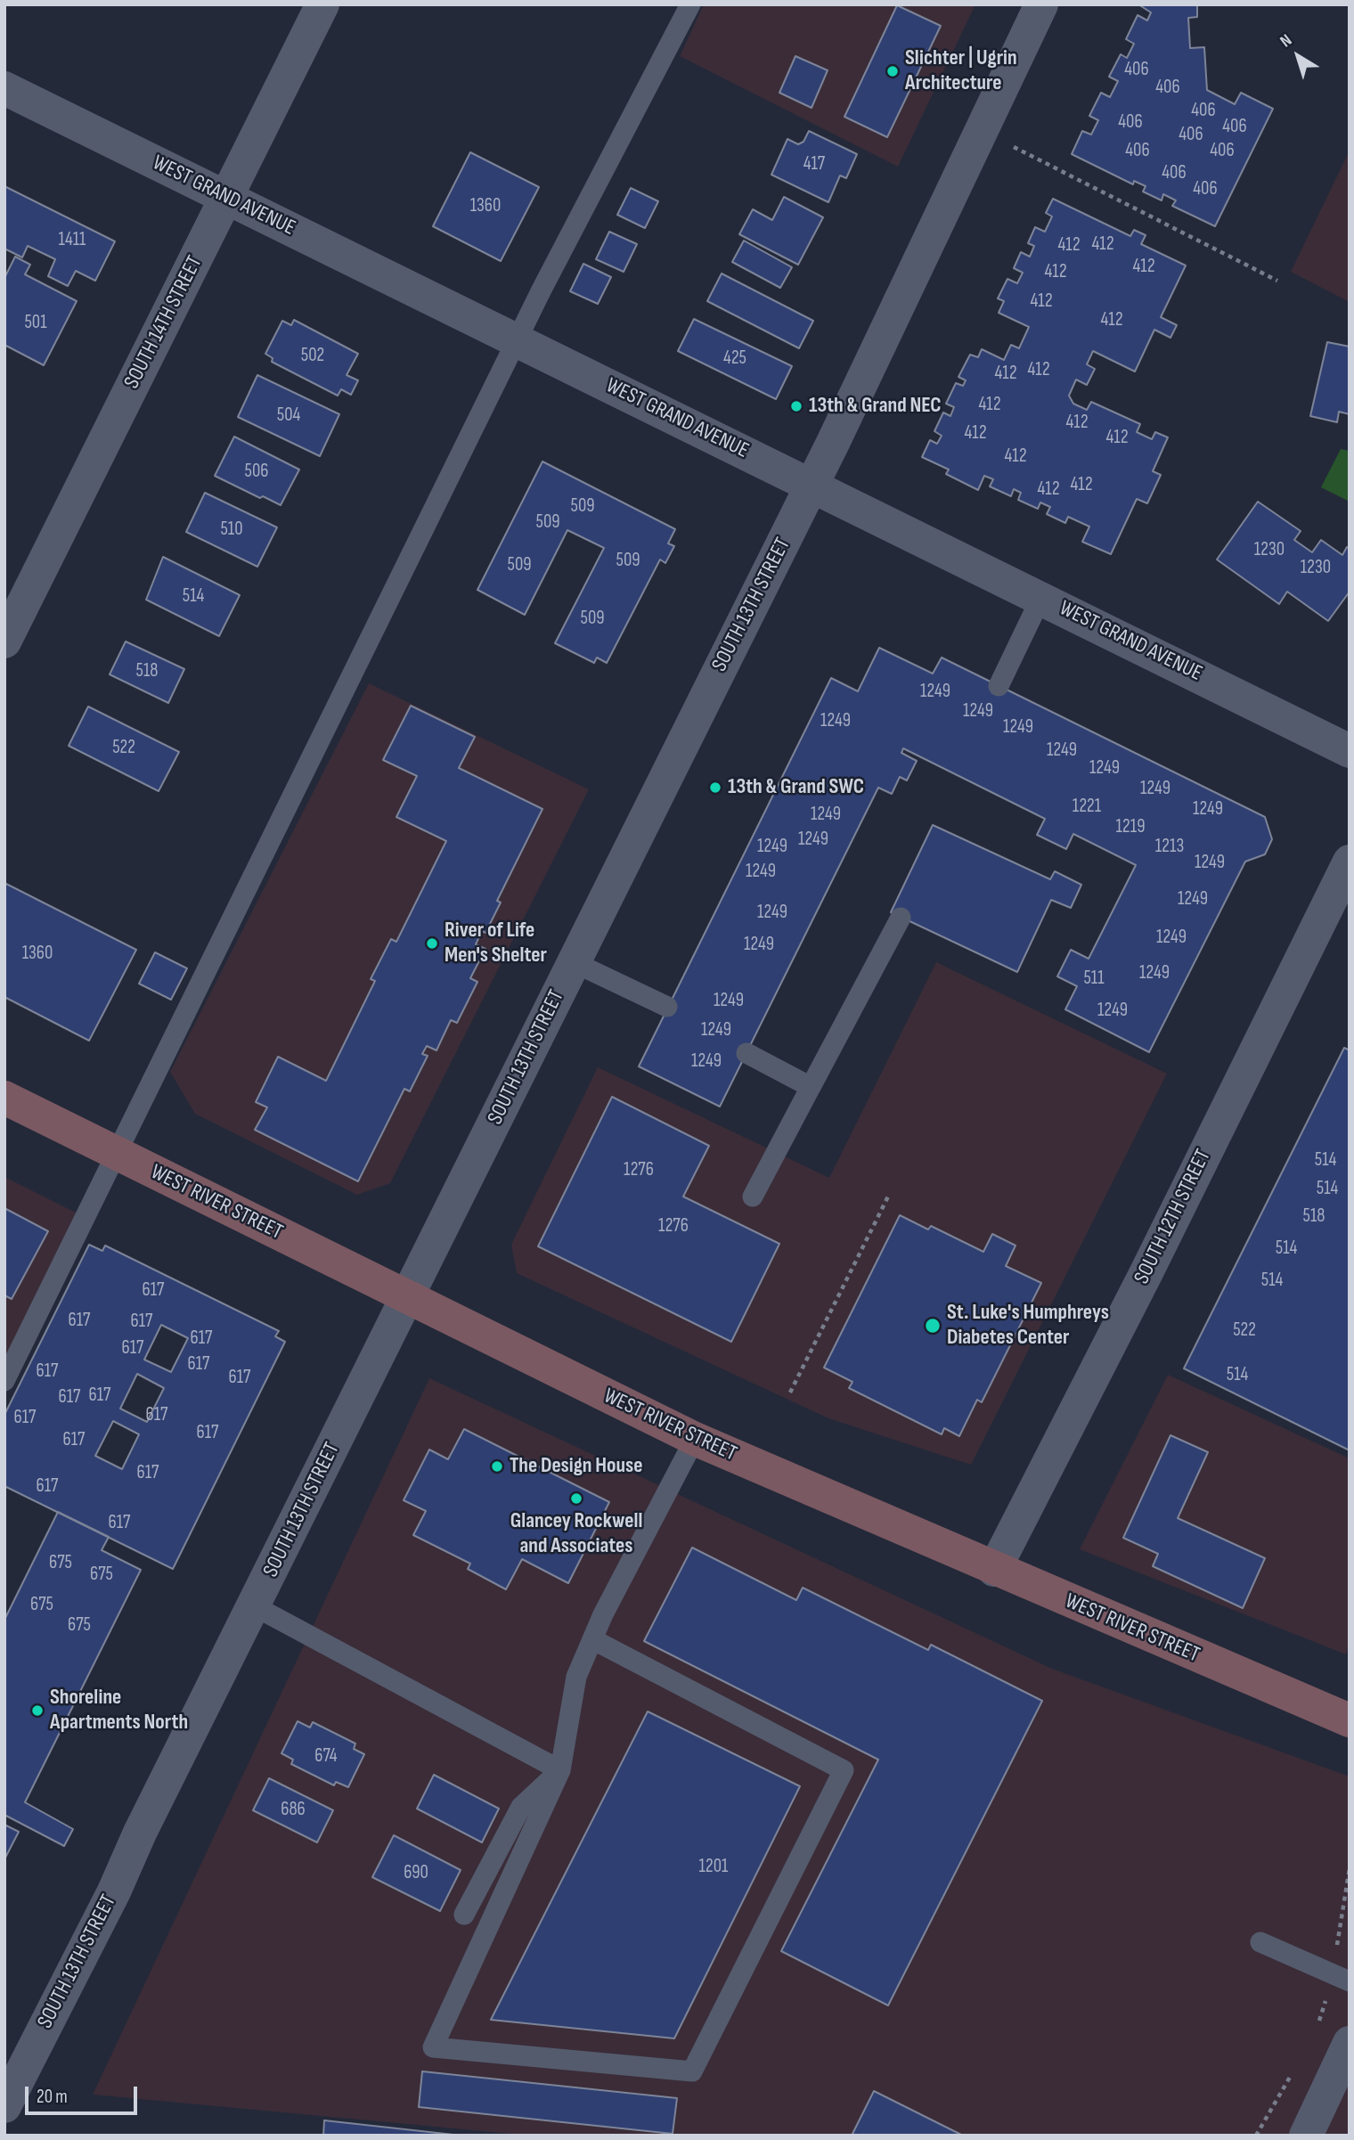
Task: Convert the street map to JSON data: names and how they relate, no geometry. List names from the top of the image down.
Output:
{
  "streets": {
    "main road": ["WEST RIVER STREET"],
    "street": [
      "WEST GRAND AVENUE",
      "SOUTH 14TH STREET",
      "SOUTH 13TH STREET",
      "SOUTH 12TH STREET"
    ]
  },
  "crossings": [
    ["WEST GRAND AVENUE", "SOUTH 14TH STREET"],
    ["WEST GRAND AVENUE", "SOUTH 13TH STREET"],
    ["SOUTH 13TH STREET", "WEST RIVER STREET"],
    ["WEST RIVER STREET", "SOUTH 12TH STREET"]
  ],
  "places": [
    "Slichter | Ugrin Architecture",
    "13th & Grand NEC",
    "13th & Grand SWC",
    "River of Life Men's Shelter",
    "St. Luke's Humphreys Diabetes Center",
    "The Design House",
    "Glancey Rockwell and Associates",
    "Shoreline Apartments North"
  ],
  "house_numbers": [
    "406",
    "406",
    "406",
    "406",
    "406",
    "406",
    "406",
    "406",
    "417",
    "406",
    "406",
    "1360",
    "1411",
    "412",
    "412",
    "412",
    "412",
    "412",
    "412",
    "501",
    "502",
    "425",
    "412",
    "412",
    "412",
    "504",
    "412",
    "412",
    "412",
    "412",
    "506",
    "412",
    "412",
    "509",
    "509",
    "510",
    "1230",
    "509",
    "509",
    "1230",
    "514",
    "509",
    "518",
    "1249",
    "1249",
    "1249",
    "1249",
    "522",
    "1249",
    "1249",
    "1249",
    "1221",
    "1249",
    "1249",
    "1219",
    "1249",
    "1249",
    "1213",
    "1249",
    "1249",
    "1249",
    "1249",
    "1249",
    "1249",
    "1360",
    "1249",
    "511",
    "1249",
    "1249",
    "1249",
    "1249",
    "514",
    "1276",
    "514",
    "518",
    "1276",
    "514",
    "514",
    "617",
    "617",
    "617",
    "522",
    "617",
    "617",
    "617",
    "617",
    "514",
    "617",
    "617",
    "617",
    "617",
    "617",
    "617",
    "617",
    "617",
    "617",
    "617",
    "675",
    "675",
    "675",
    "675",
    "674",
    "686",
    "1201",
    "690"
  ],
  "scale_bar": "20 m",
  "north": "top left"
}
